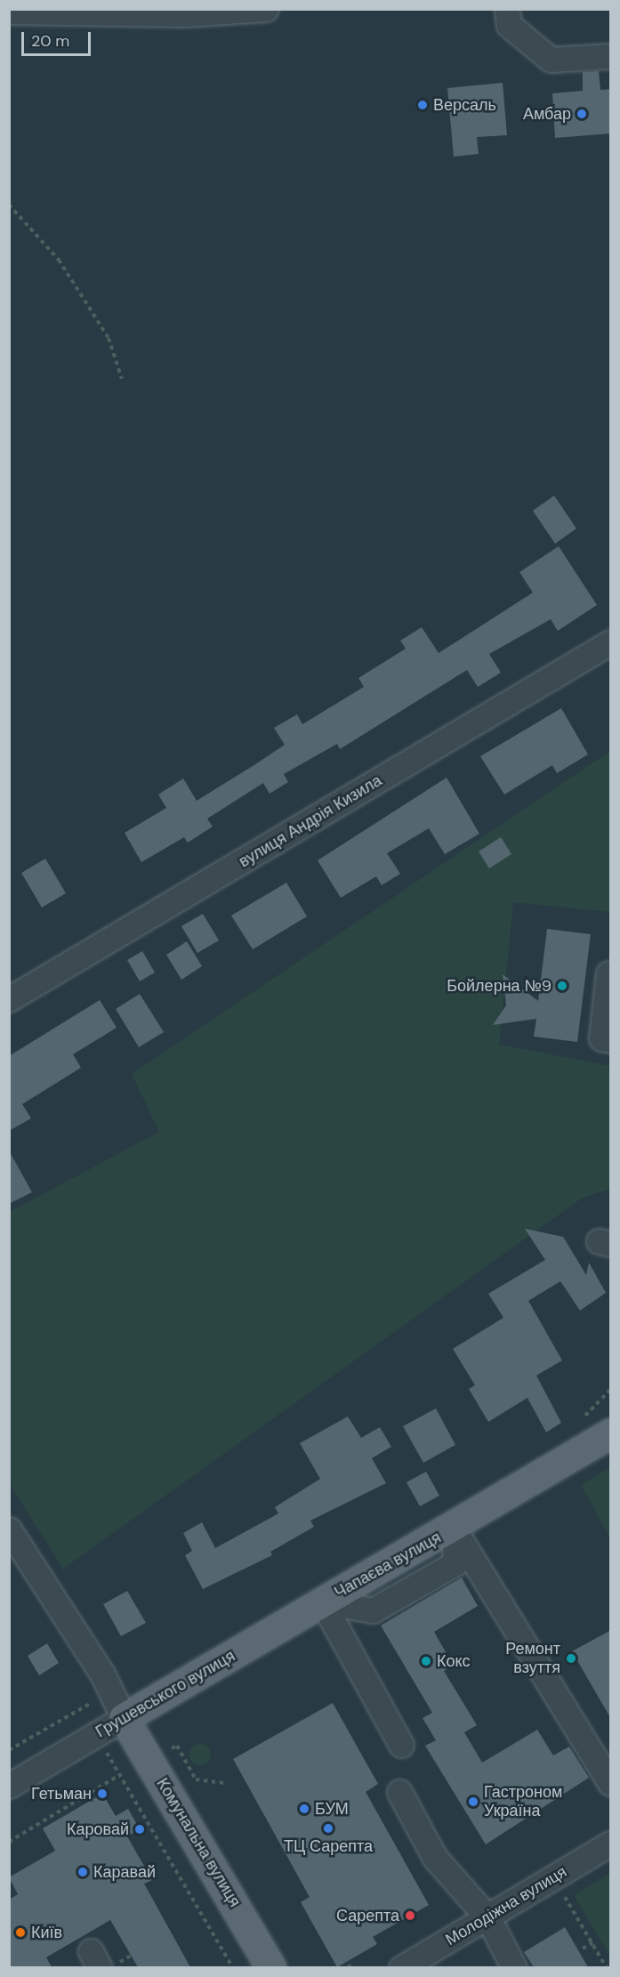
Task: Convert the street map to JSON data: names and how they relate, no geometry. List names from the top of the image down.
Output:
{
  "streets": {
    "main road": ["Чапаєва вулиця", "Грушевського вулиця", "Комунальна вулиця"],
    "street": ["вулиця Андрія Кизила", "Молодіжна вулиця"]
  },
  "crossings": [
    ["Чапаєва вулиця", "Грушевського вулиця"],
    ["Грушевського вулиця", "Комунальна вулиця"]
  ],
  "places": [
    "Версаль",
    "Амбар",
    "Бойлерна №9",
    "Ремонт взуття",
    "Кокс",
    "Гетьман",
    "Гастроном Україна",
    "БУМ",
    "ТЦ Сарепта",
    "Каровай",
    "Каравай",
    "Сарепта",
    "Київ"
  ],
  "scale_bar": "20 m"
}
